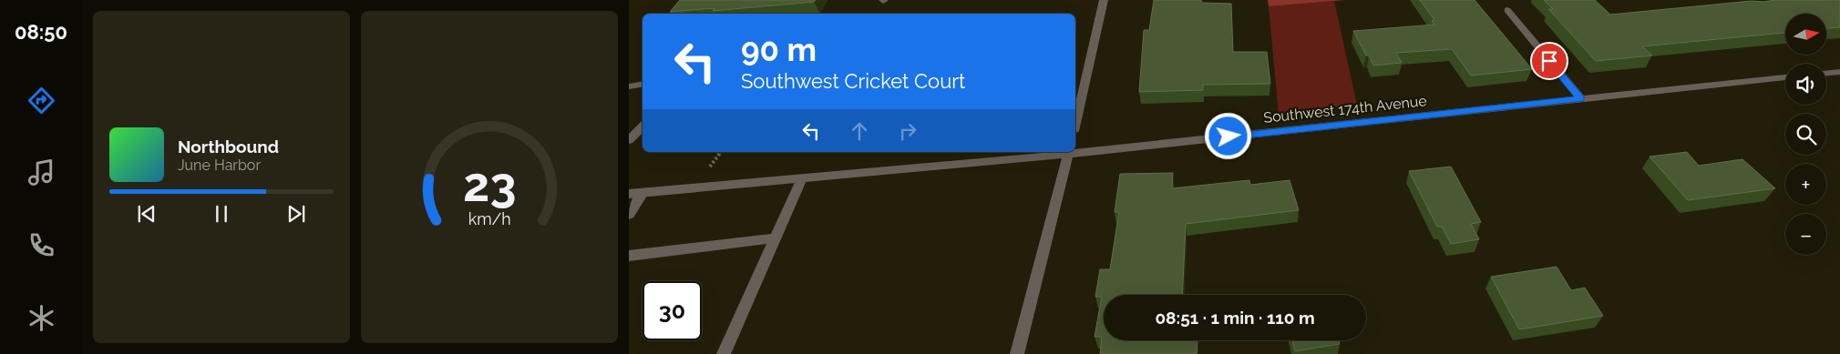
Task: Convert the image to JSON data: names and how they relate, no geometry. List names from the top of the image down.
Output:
{
  "streets": {
    "street": ["Southwest 174th Avenue"]
  },
  "north": "right",
  "page": {
    "tabs": "08:50",
    "map_buttons": ["+", "−"],
    "turn": ["90 m", "Southwest Cricket Court"],
    "song": ["Northbound", "June Harbor"],
    "limit": "30",
    "trip": "08:51 · 1 min · 110 m",
    "gauge": ["23", "km/h"]
  }
}
